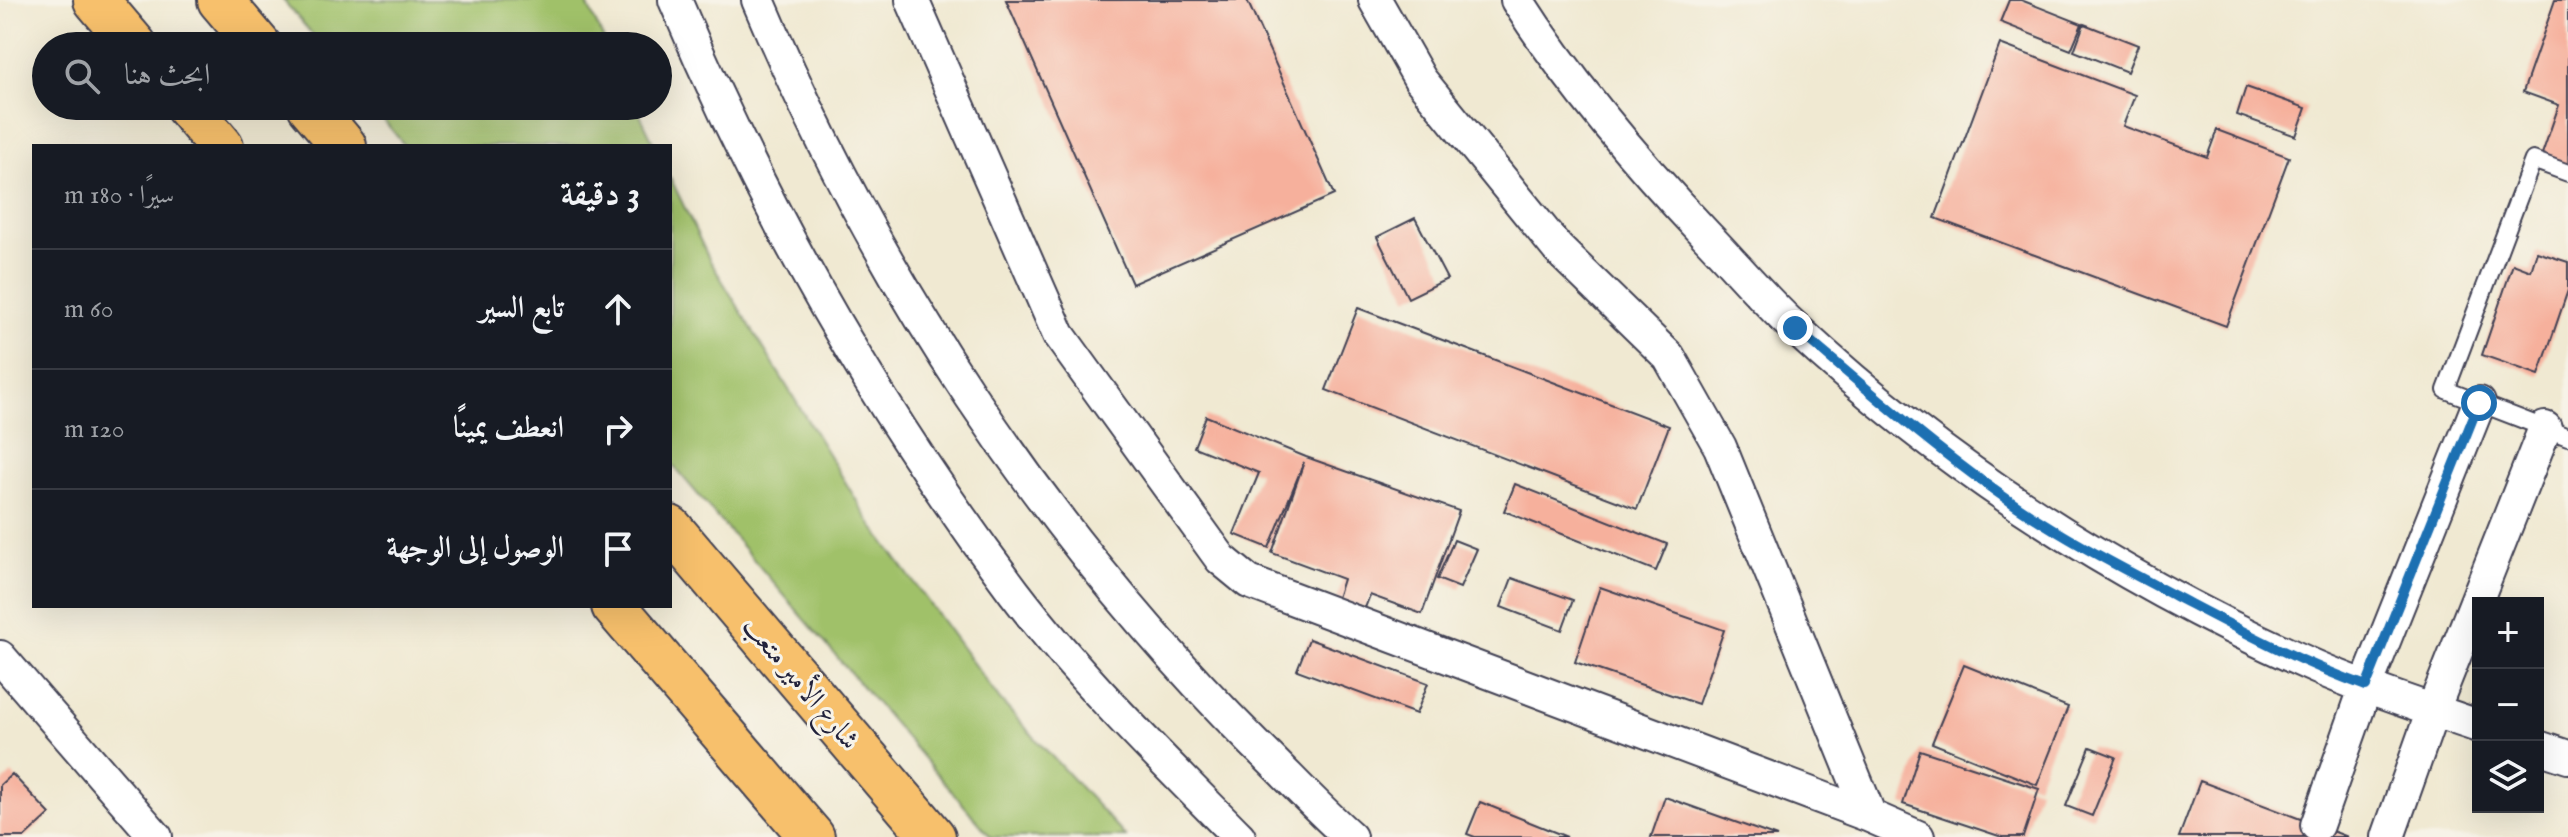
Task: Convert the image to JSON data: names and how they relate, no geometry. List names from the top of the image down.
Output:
{
  "streets": {
    "main road": ["شارع الأمير متعب"]
  },
  "page": {
    "search": "ابحث هنا",
    "heading": ["3 دقيقة", "سيرًا · 180 m"],
    "list": [
      ["تابع السير", "60 m"],
      ["انعطف يمينًا", "120 m"],
      "الوصول إلى الوجهة"
    ],
    "map_buttons": ["+", "−"]
  }
}
